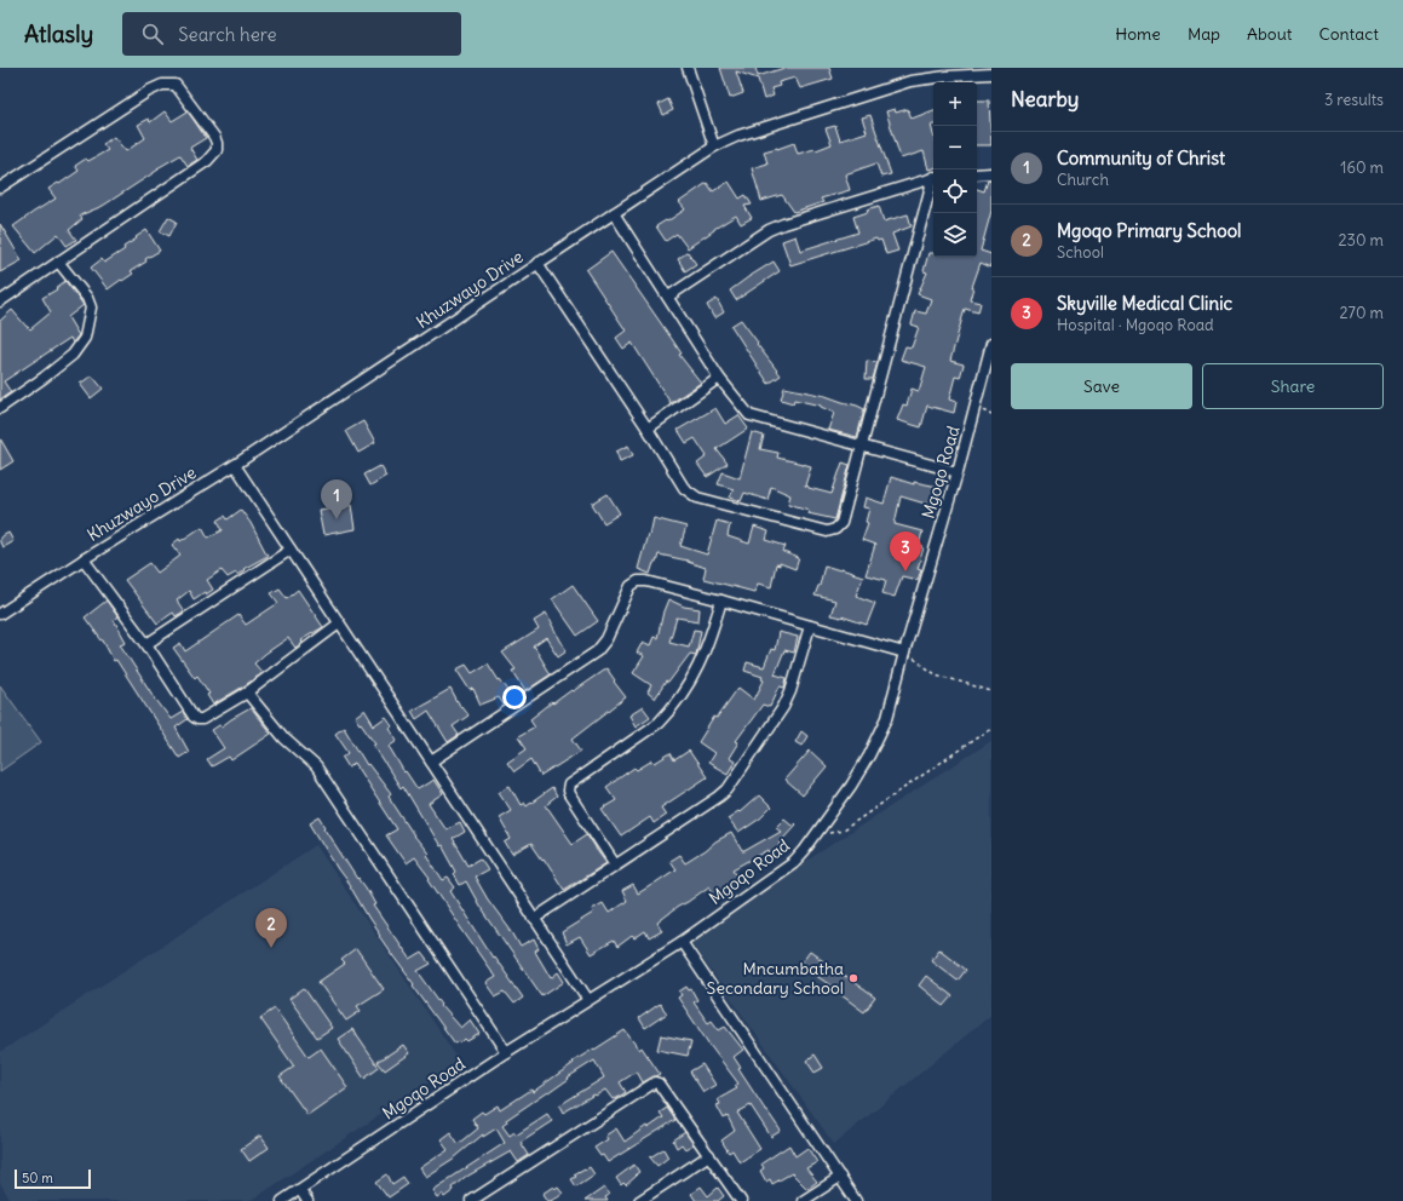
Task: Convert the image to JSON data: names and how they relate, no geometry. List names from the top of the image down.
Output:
{
  "streets": {
    "street": ["Khuzwayo Drive", "Mgoqo Road"]
  },
  "places": ["Mncumbatha Secondary School"],
  "scale_bar": "50 m",
  "page": {
    "header": "Atlasly",
    "search": "Search here",
    "nav": [
      "Home",
      "Map",
      "About",
      "Contact"
    ],
    "heading": ["Nearby", "3 results"],
    "map_buttons": ["+", "−"],
    "list": [
      {
        "mark": "1",
        "name": "Community of Christ",
        "note": "Church",
        "value": "160 m"
      },
      {
        "mark": "2",
        "name": "Mgoqo Primary School",
        "note": "School",
        "value": "230 m"
      },
      {
        "mark": "3",
        "name": "Skyville Medical Clinic",
        "note": "Hospital · Mgoqo Road",
        "value": "270 m"
      }
    ],
    "buttons": ["Save", "Share"],
    "pins": ["1", "3", "2"],
    "scale": "50 m"
  }
}
